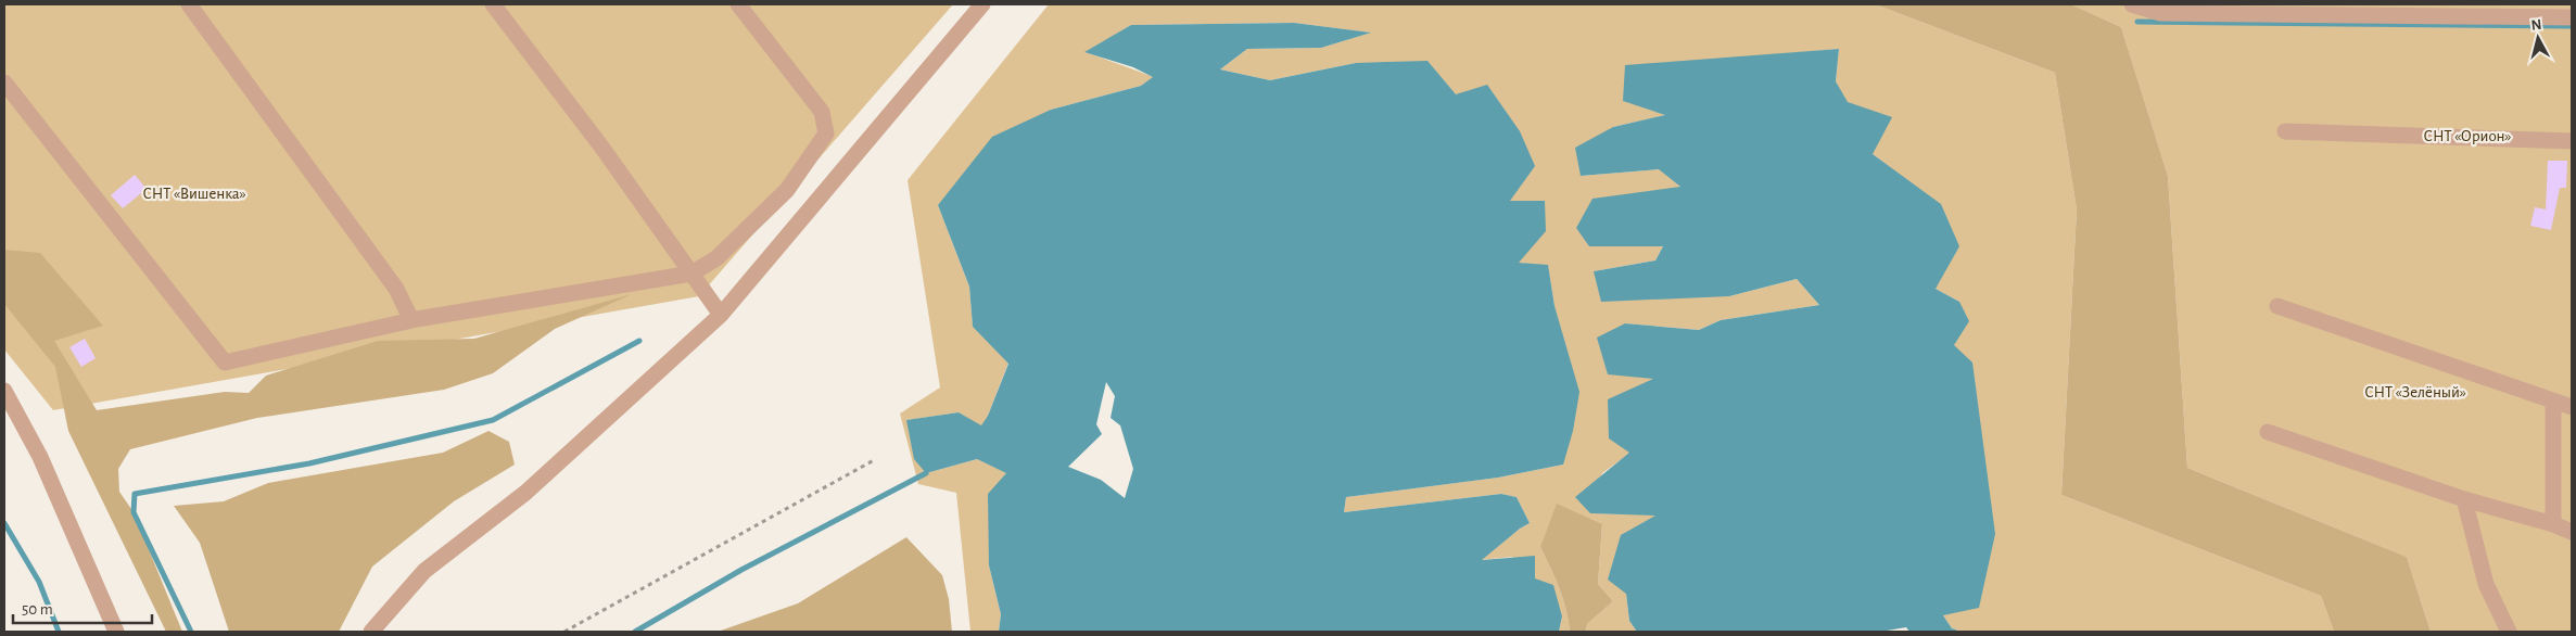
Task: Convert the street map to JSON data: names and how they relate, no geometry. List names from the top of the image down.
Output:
{
  "parks": ["СНТ «Орион»", "СНТ «Вишенка»", "СНТ «Зелёный»"],
  "scale_bar": "50 m",
  "north": "top"
}
